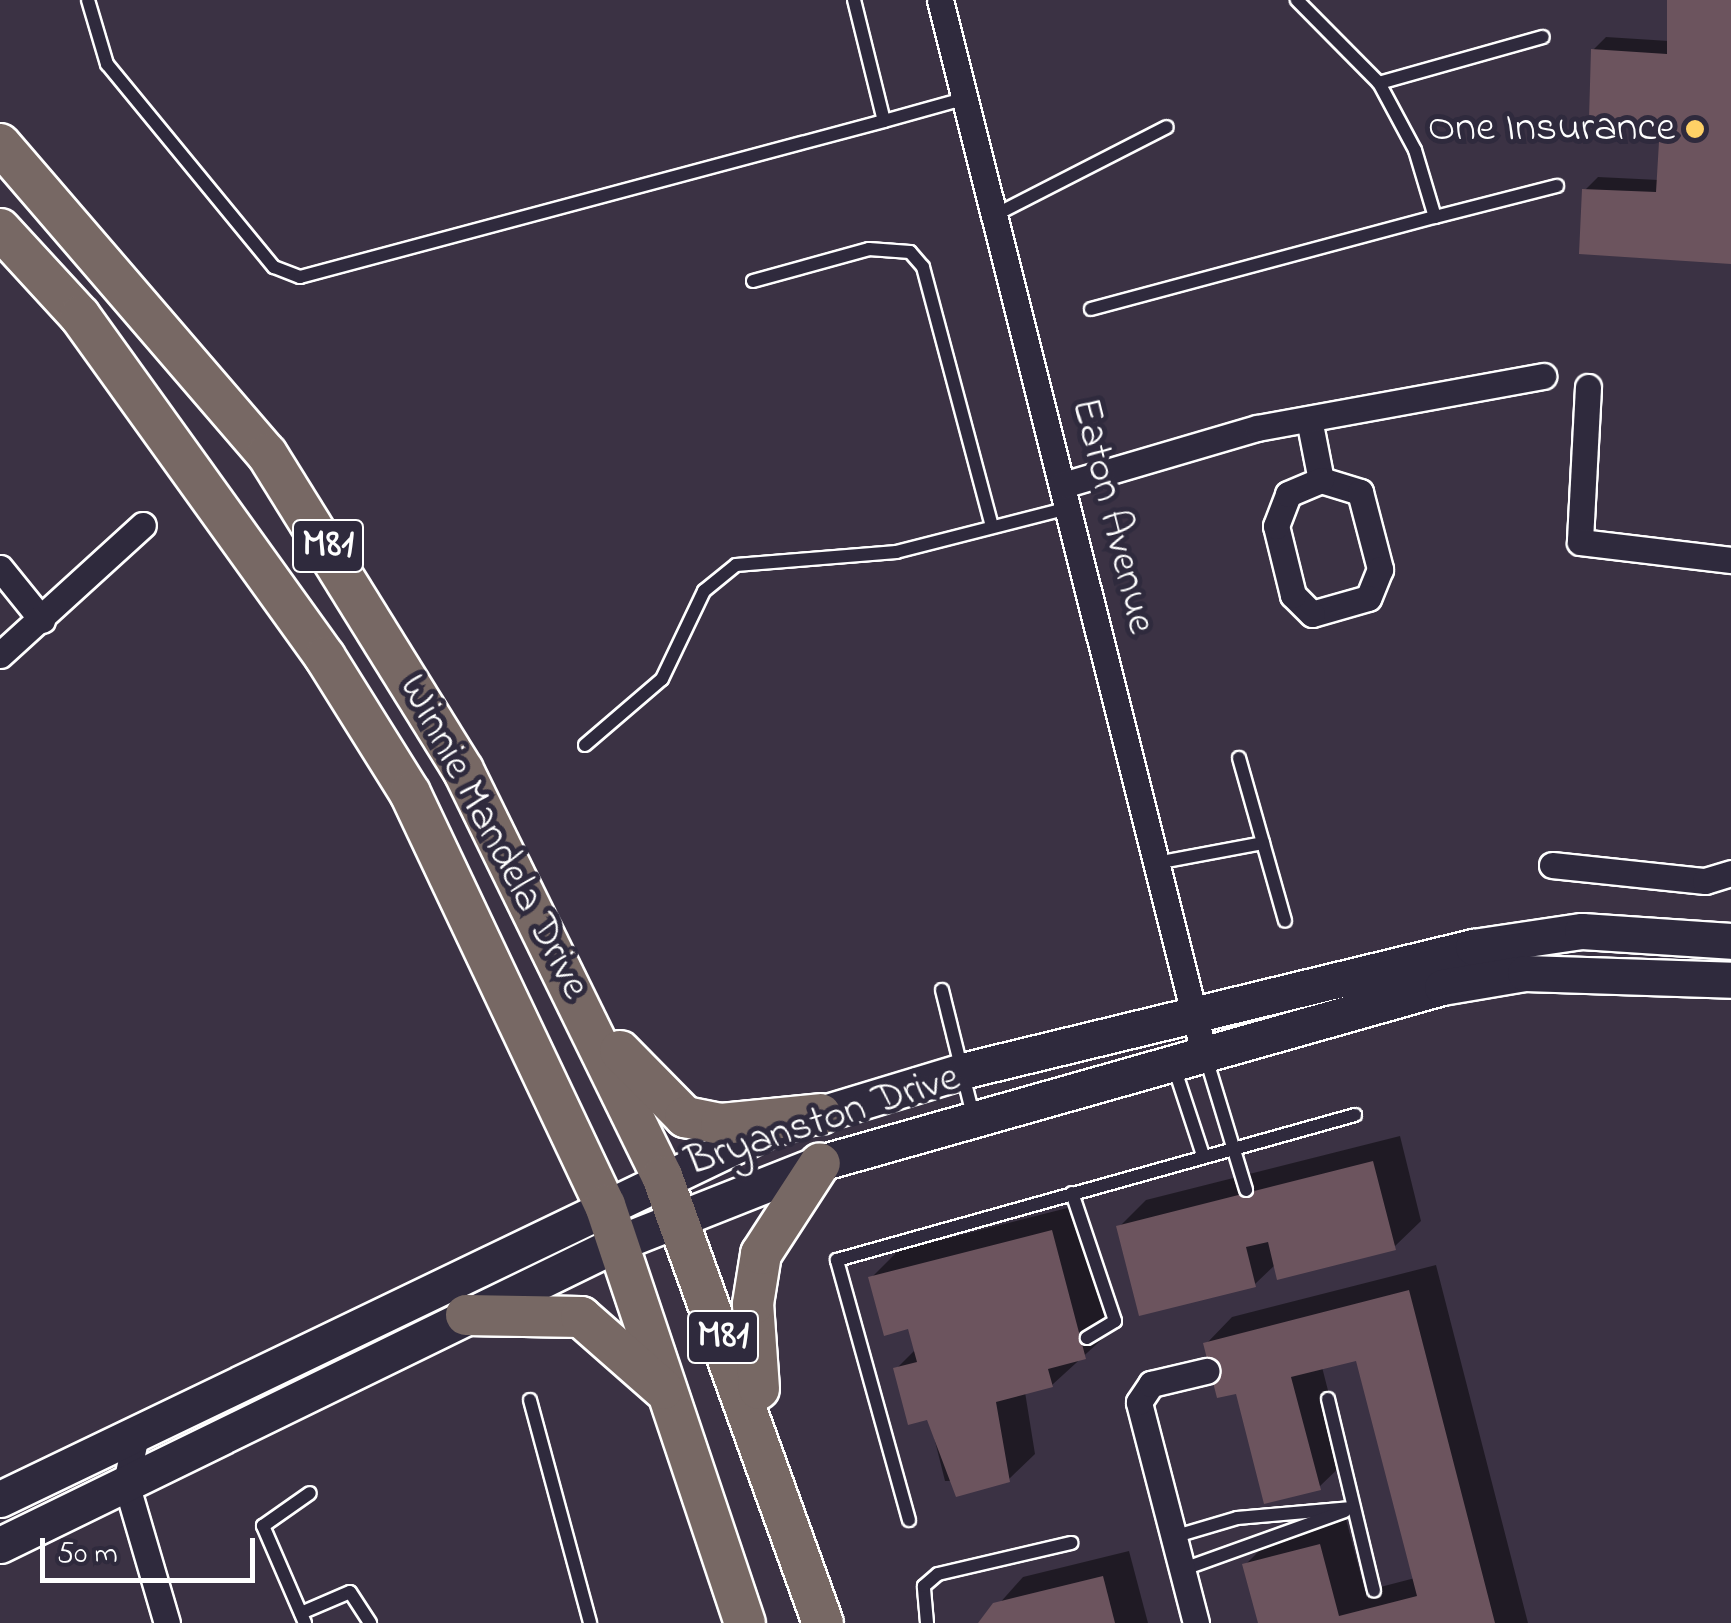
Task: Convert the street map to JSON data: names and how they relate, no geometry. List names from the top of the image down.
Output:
{
  "streets": {
    "main road": ["M81", "Winnie Mandela Drive", "Bryanston Drive"],
    "street": ["Eaton Avenue"]
  },
  "crossings": [
    ["Eaton Avenue", "Bryanston Drive"],
    ["Winnie Mandela Drive", "Bryanston Drive"]
  ],
  "places": ["One Insurance"],
  "scale_bar": "50 m"
}
